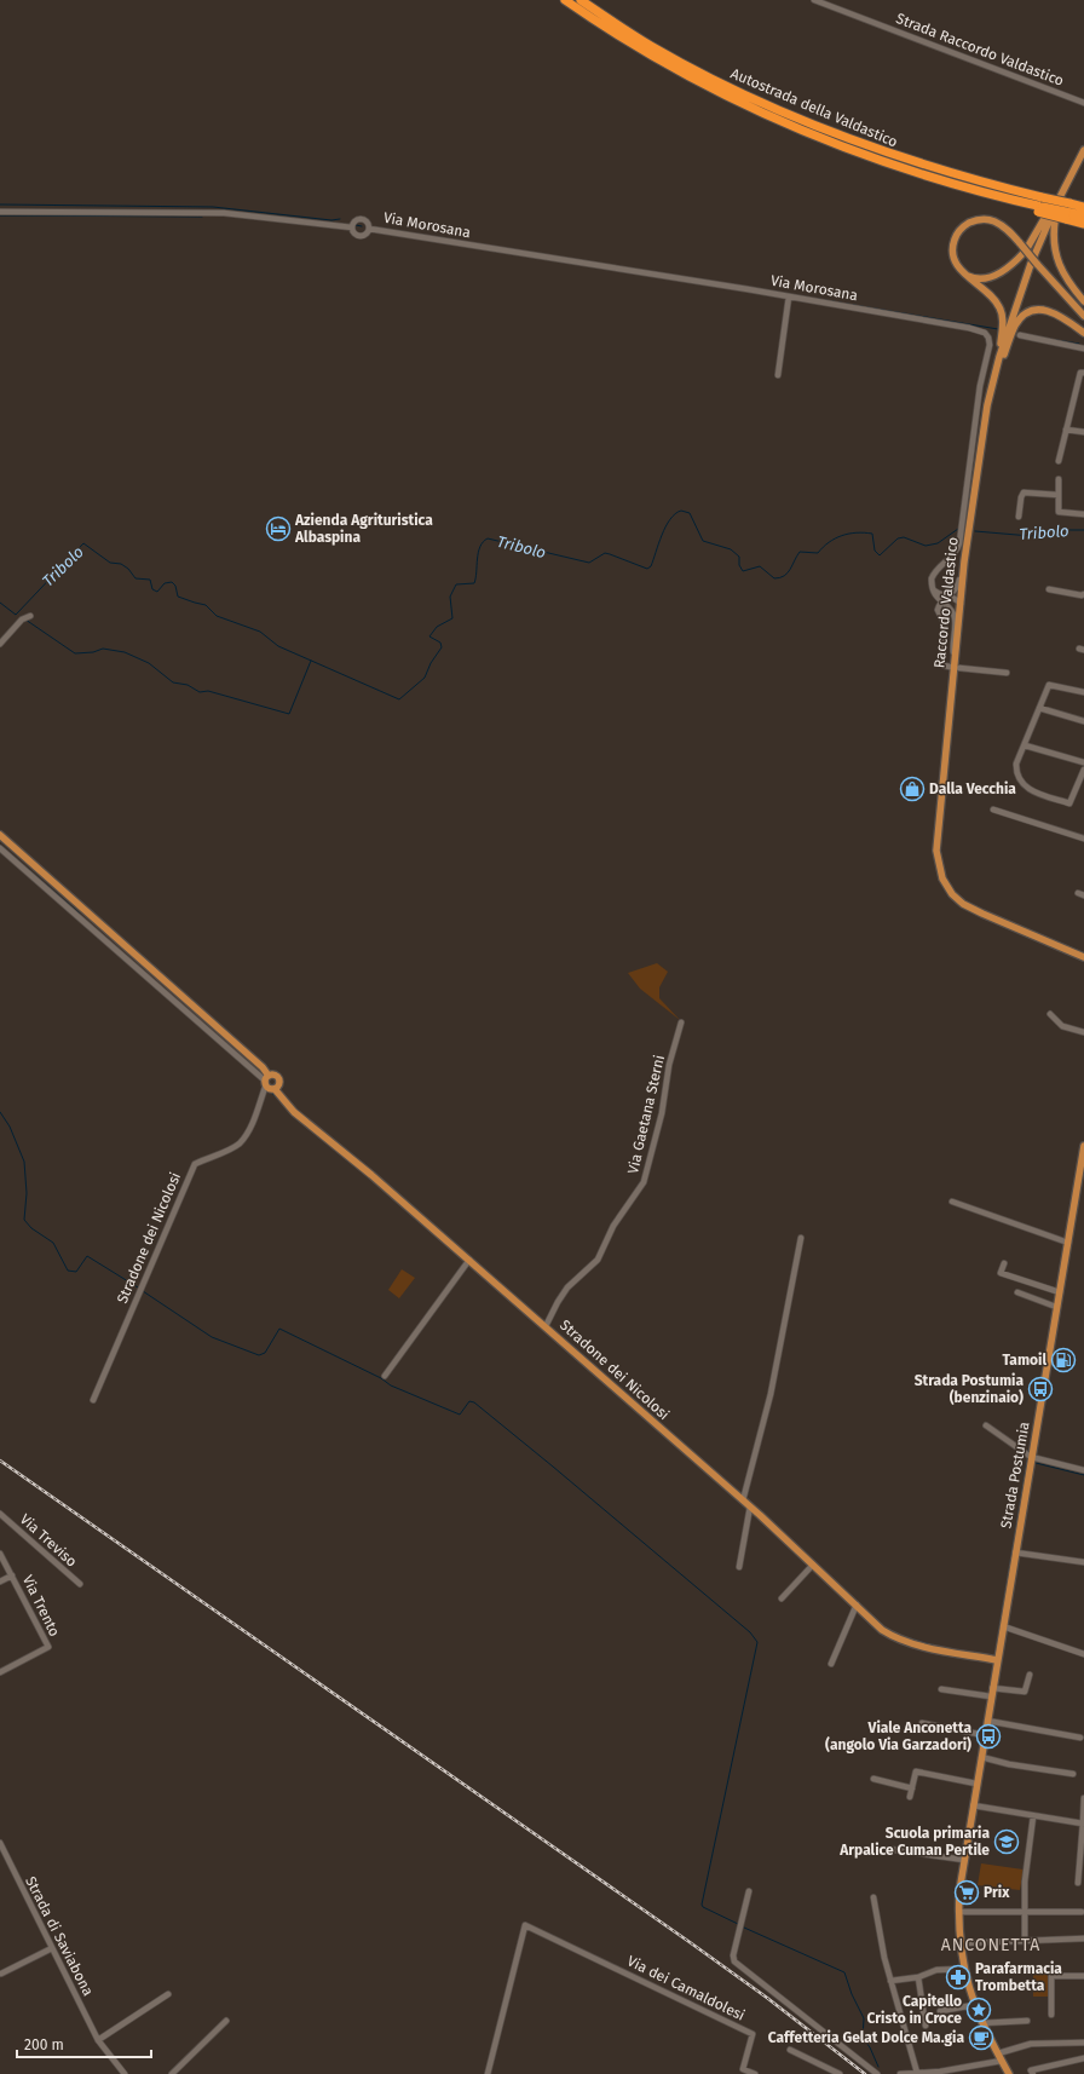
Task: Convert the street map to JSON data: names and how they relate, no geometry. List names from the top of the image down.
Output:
{
  "streets": {
    "highway": ["Autostrada della Valdastico"],
    "main road": ["Raccordo Valdastico", "Stradone dei Nicolosi", "Strada Postumia"],
    "street": [
      "Strada Raccordo Valdastico",
      "Via Morosana",
      "Via Gaetana Sterni",
      "Via Treviso",
      "Via Trento",
      "Strada di Saviabona",
      "Via dei Camaldolesi"
    ]
  },
  "crossings": [
    ["Via Gaetana Sterni", "Stradone dei Nicolosi"],
    ["Stradone dei Nicolosi", "Strada Postumia"]
  ],
  "districts": ["ANCONETTA"],
  "water": ["Tribolo"],
  "places": {
    "hotel": ["Azienda Agrituristica Albaspina"],
    "shop": ["Dalla Vecchia"],
    "fuel station": ["Tamoil"],
    "bus stop": ["Strada Postumia (benzinaio)", "Viale Anconetta (angolo Via Garzadori)"],
    "school or university": ["Scuola primaria Arpalice Cuman Pertile"],
    "supermarket": ["Prix"],
    "pharmacy": ["Parafarmacia Trombetta"],
    "place": ["Capitello Cristo in Croce"],
    "cafe": ["Caffetteria Gelat Dolce Ma.gia"]
  },
  "scale_bar": "200 m"
}
